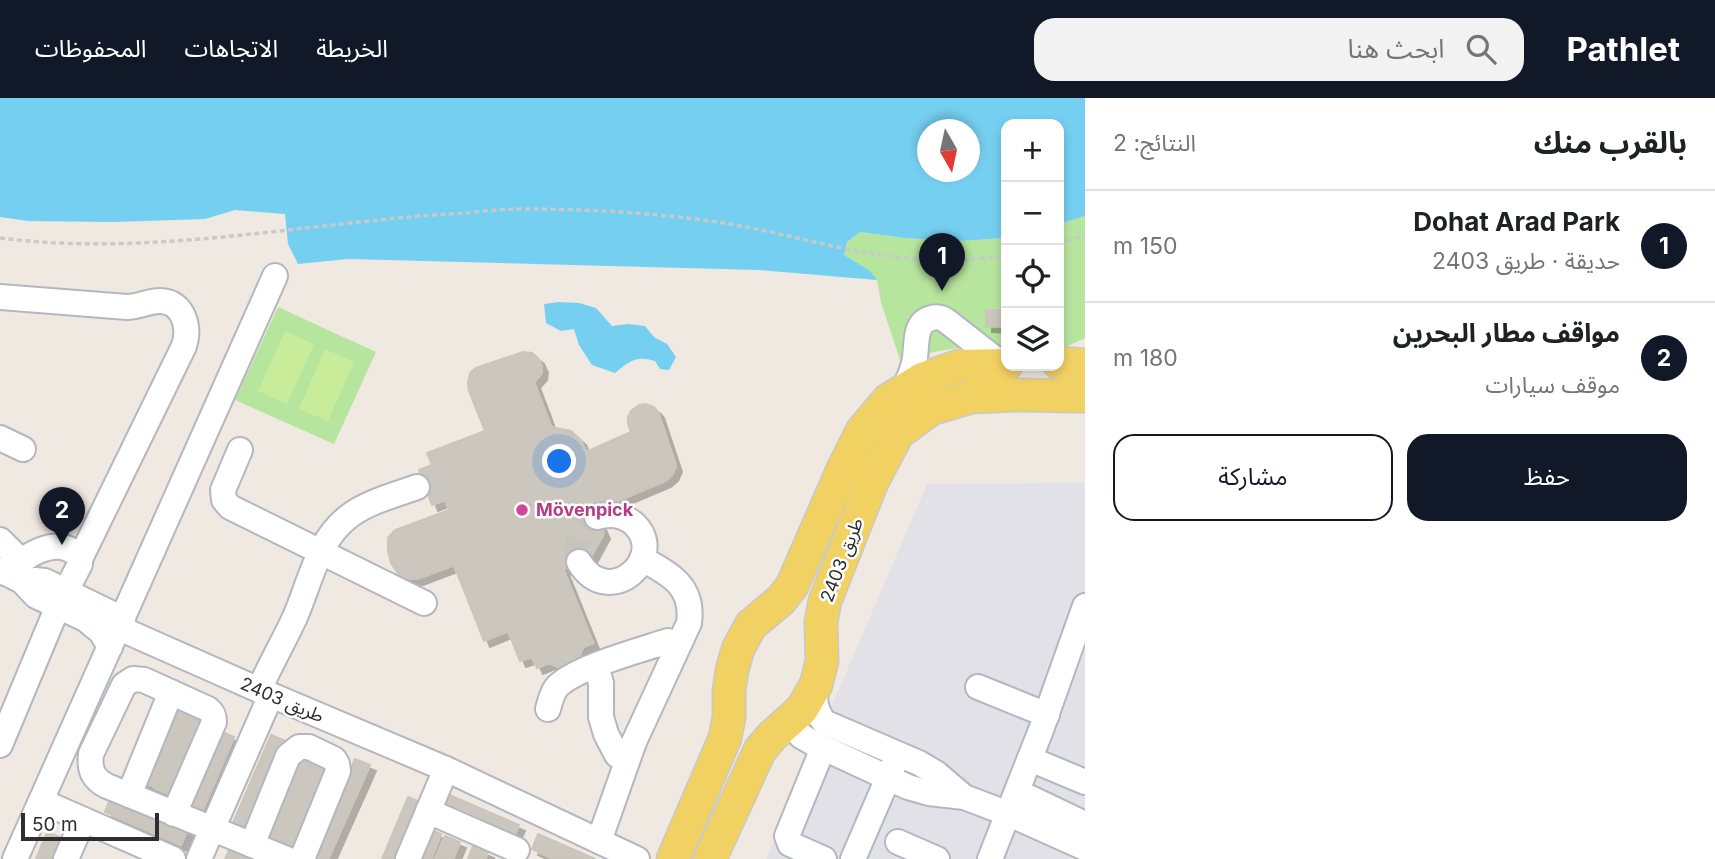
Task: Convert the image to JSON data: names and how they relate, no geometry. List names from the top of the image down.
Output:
{
  "streets": {
    "main road": ["طريق 2403"]
  },
  "places": ["Mövenpick"],
  "scale_bar": "50 m",
  "north": "bottom",
  "page": {
    "header": "Pathlet",
    "search": "ابحث هنا",
    "nav": ["الخريطة", "الاتجاهات", "المحفوظات"],
    "heading": ["بالقرب منك", "النتائج: 2"],
    "map_buttons": ["+", "−"],
    "list": [
      {
        "mark": "1",
        "name": "Dohat Arad Park",
        "note": "حديقة · طريق 2403",
        "value": "150 m"
      },
      {
        "mark": "2",
        "name": "مواقف مطار البحرين",
        "note": "موقف سيارات",
        "value": "180 m"
      }
    ],
    "pins": ["1", "2"],
    "buttons": ["حفظ", "مشاركة"],
    "scale": "50 m"
  }
}
